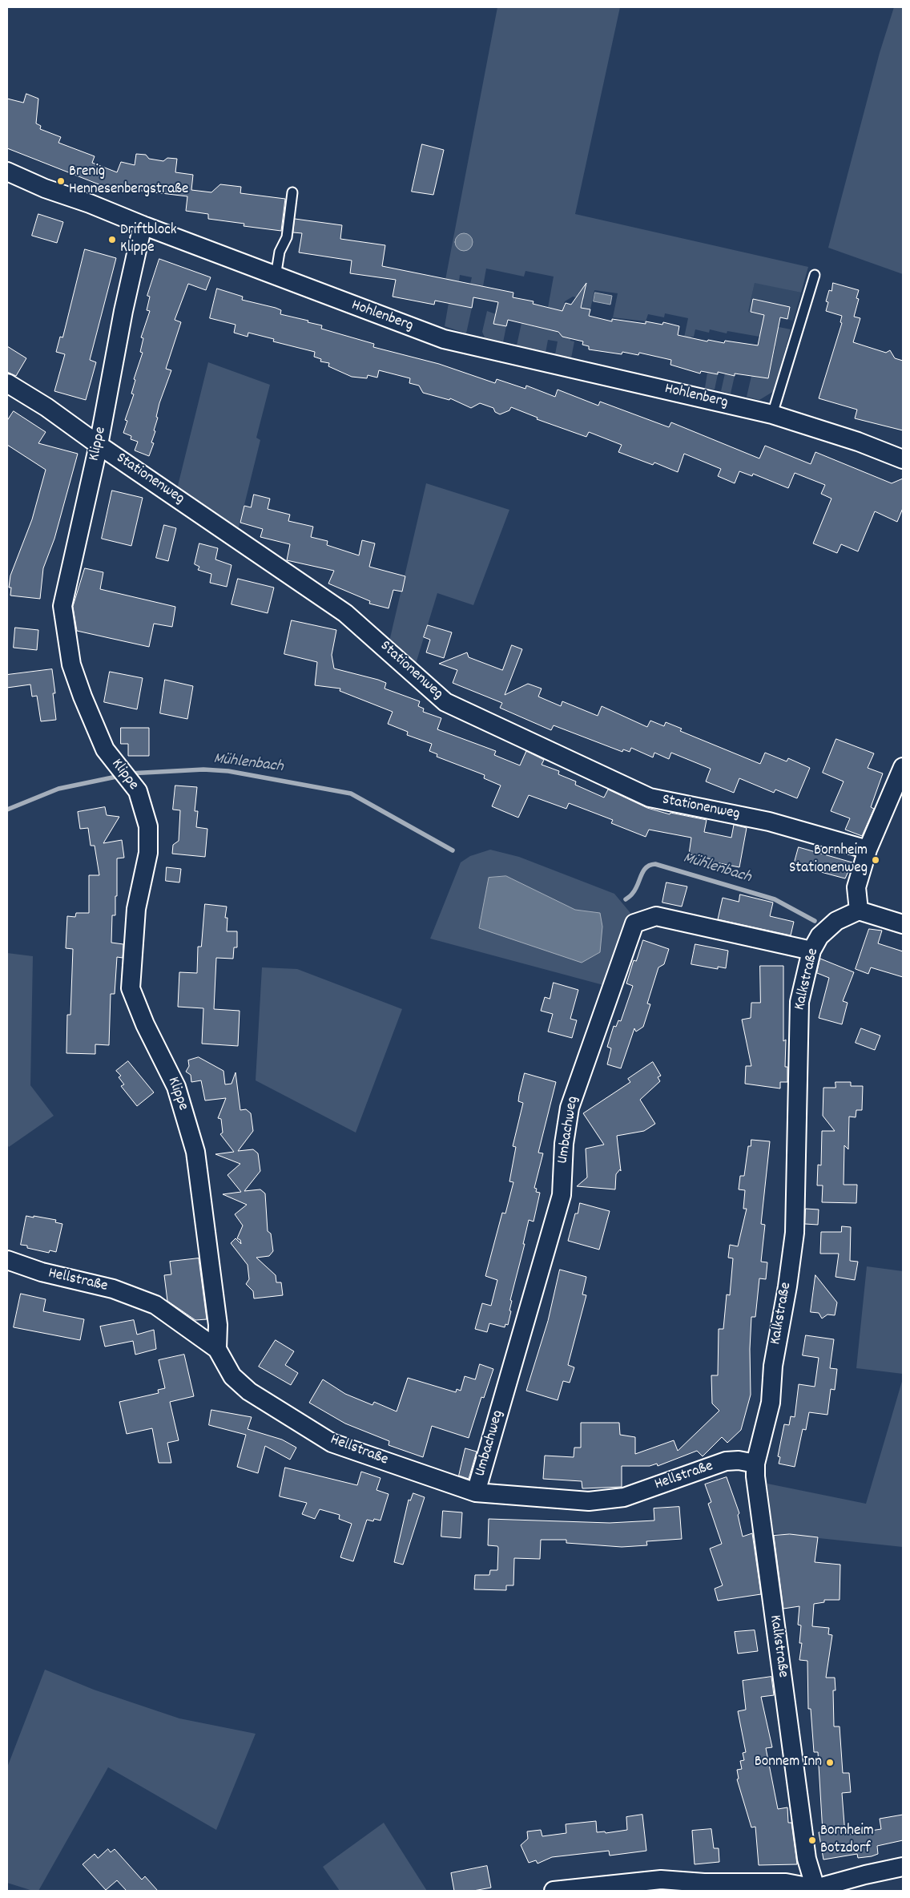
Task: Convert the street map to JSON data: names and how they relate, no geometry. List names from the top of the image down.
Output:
{
  "streets": {
    "street": [
      "Hohlenberg",
      "Klippe",
      "Stationenweg",
      "Kalkstraße",
      "Umbachweg",
      "Hellstraße"
    ]
  },
  "crossings": [
    ["Hohlenberg", "Klippe"],
    ["Klippe", "Stationenweg"],
    ["Klippe", "Hellstraße"],
    ["Kalkstraße", "Umbachweg"],
    ["Kalkstraße", "Hellstraße"],
    ["Umbachweg", "Hellstraße"]
  ],
  "water": ["Mühlenbach"],
  "places": [
    "Brenig Hennesenbergstraße",
    "Driftblock Klippe",
    "Bornheim Stationenweg",
    "Bonnem Inn",
    "Bornheim Botzdorf"
  ]
}
